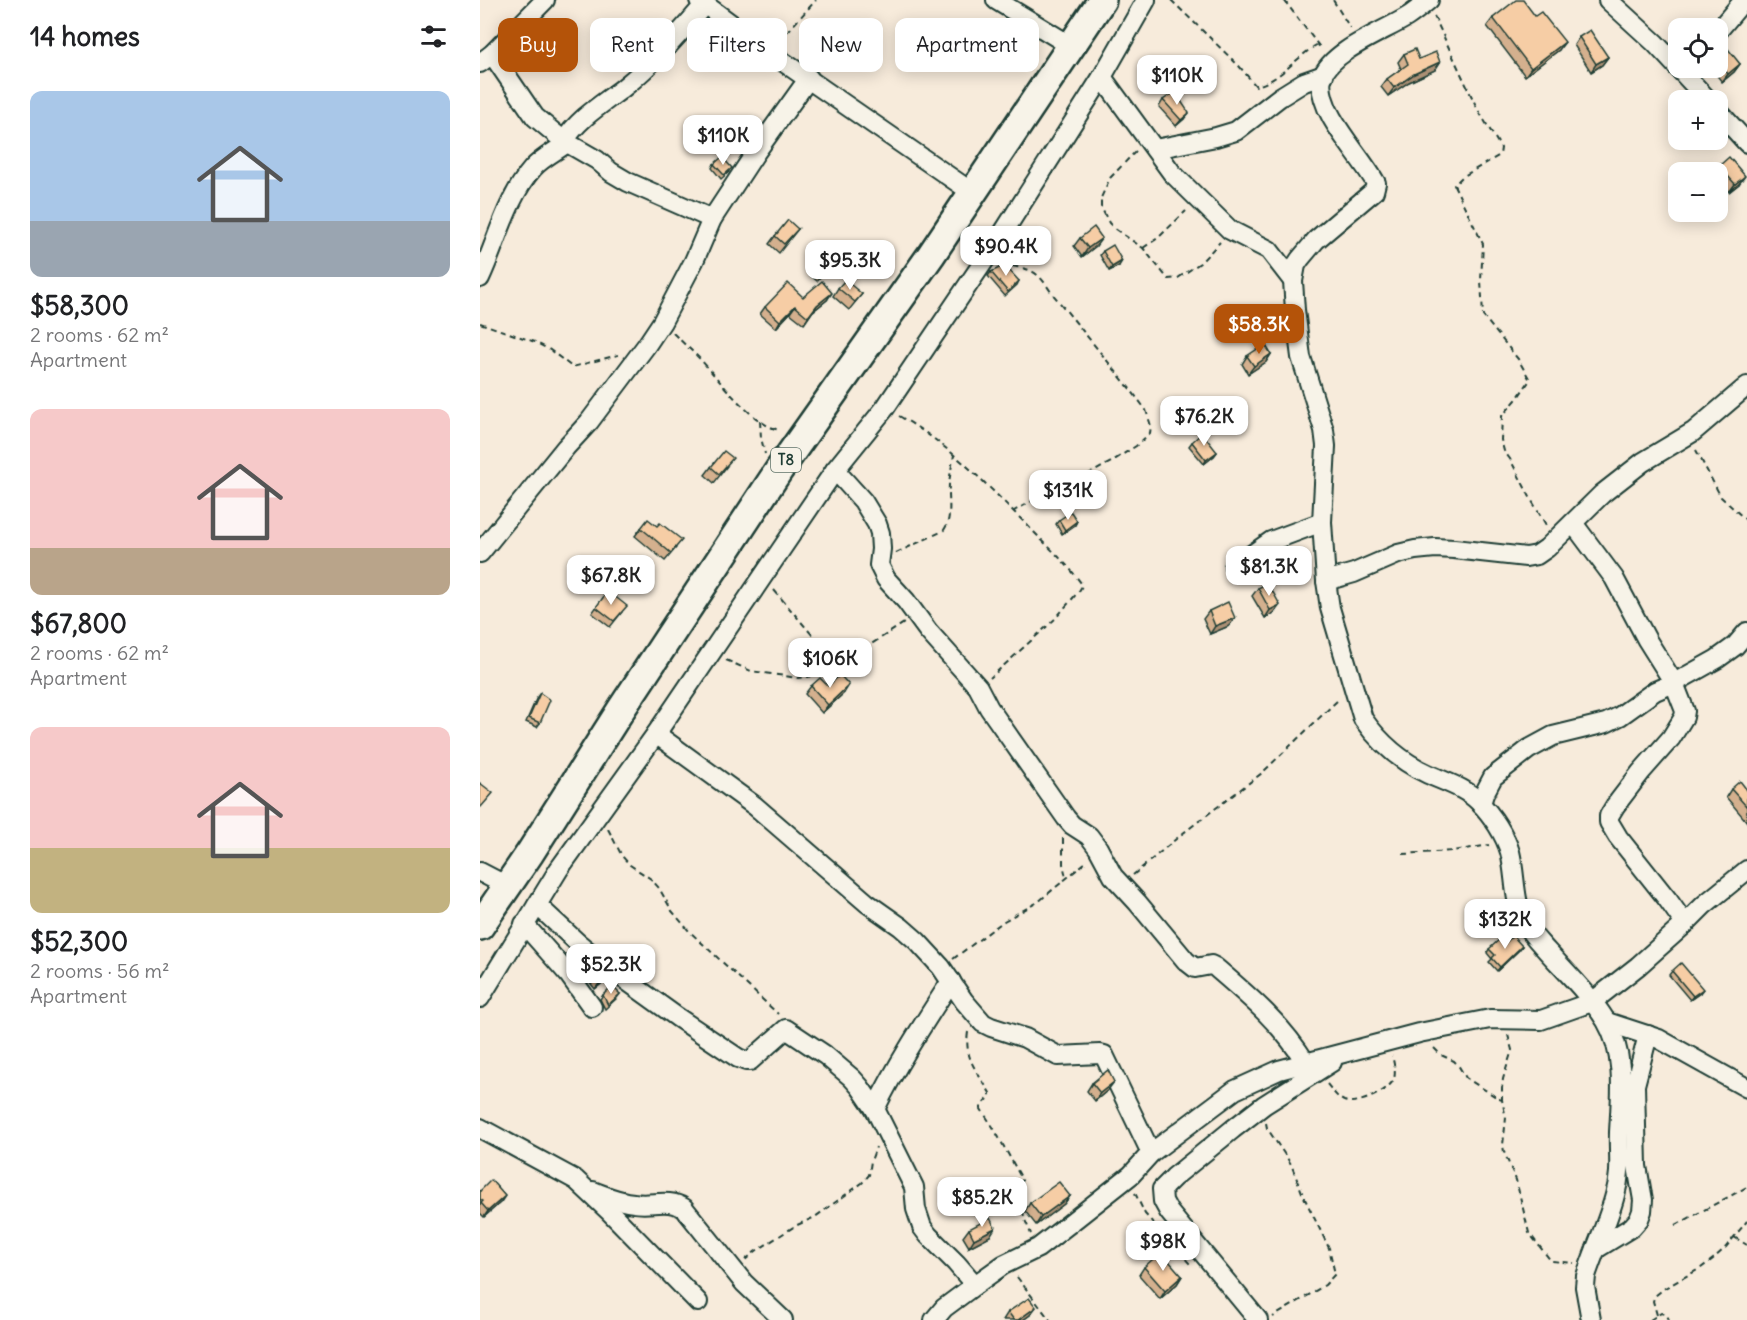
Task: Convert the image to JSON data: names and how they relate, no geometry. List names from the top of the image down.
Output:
{
  "streets": {
    "highway": ["T8"]
  },
  "page": {
    "heading": "14 homes",
    "map_buttons": ["+", "−"],
    "chip": [
      "Buy",
      "Rent",
      "Filters",
      "New",
      "Apartment"
    ],
    "price": [
      "$110K",
      "$110K",
      "$90.4K",
      "$95.3K",
      "$58.3K",
      "$76.2K",
      "$131K",
      "$81.3K",
      "$67.8K",
      "$106K",
      "$132K",
      "$52.3K",
      "$85.2K",
      "$98K"
    ],
    "list": [
      {
        "name": "$58,300",
        "note": "2 rooms · 62 m² · Apartment"
      },
      {
        "name": "$67,800",
        "note": "2 rooms · 62 m² · Apartment"
      },
      {
        "name": "$52,300",
        "note": "2 rooms · 56 m² · Apartment"
      }
    ]
  }
}
